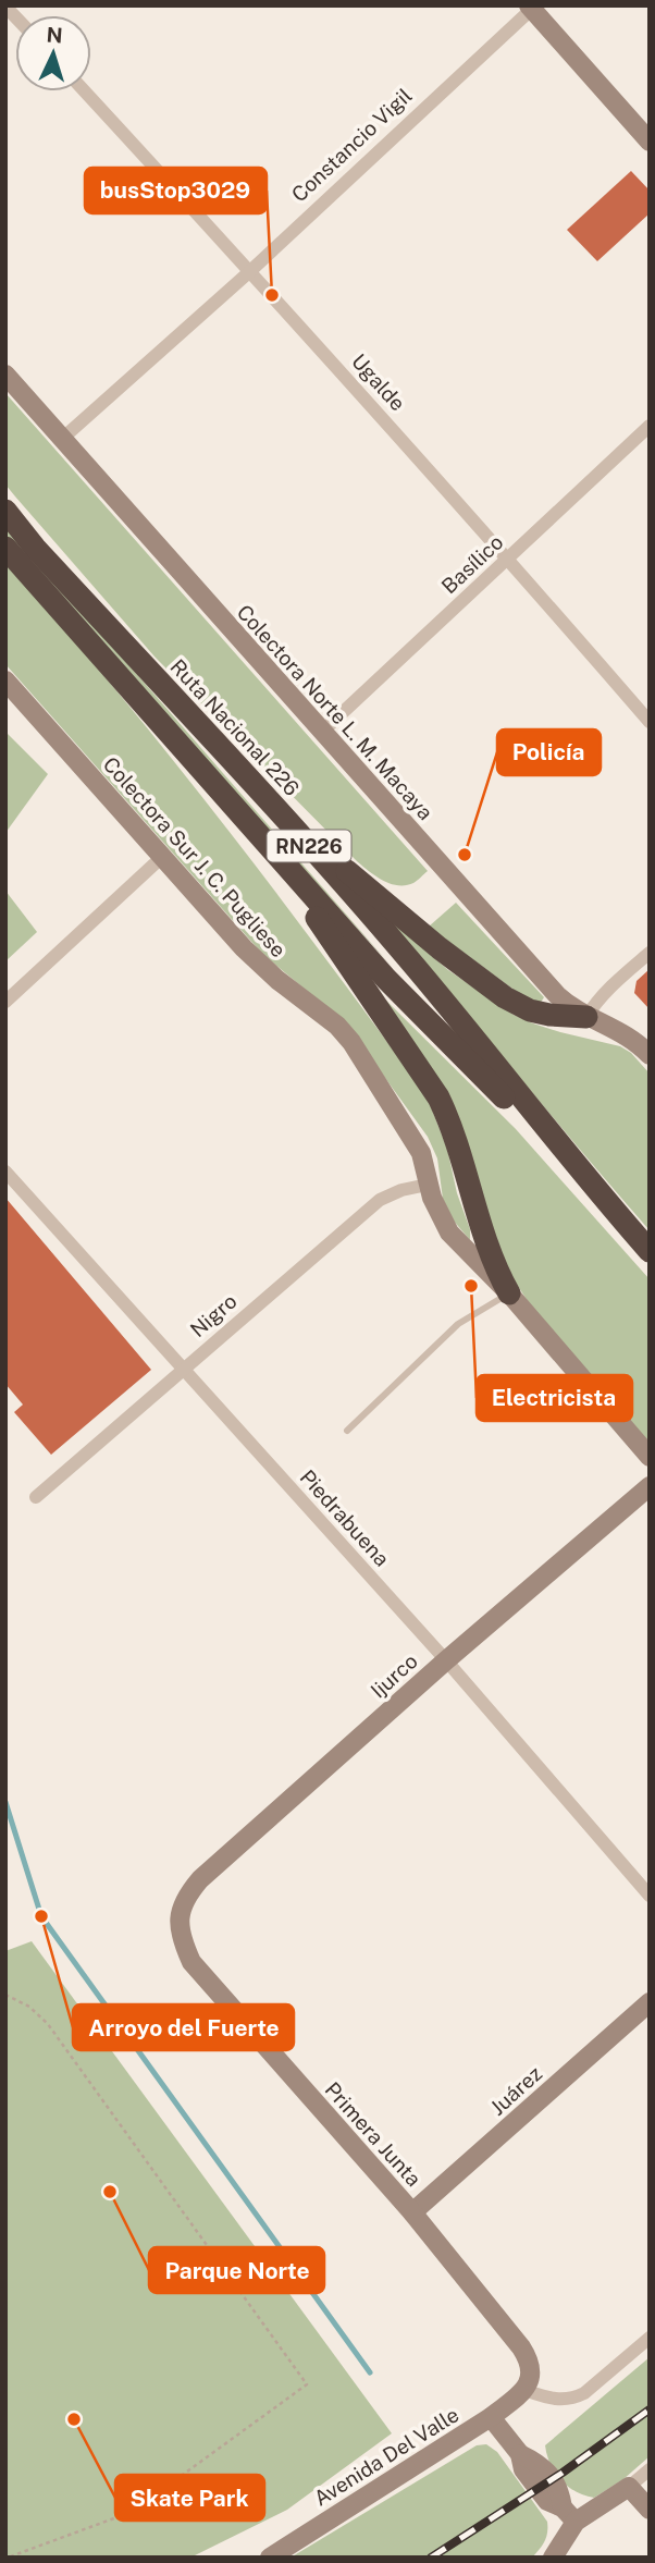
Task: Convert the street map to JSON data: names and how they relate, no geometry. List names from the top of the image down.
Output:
{
  "streets": {
    "highway": ["Ruta Nacional 226", "RN226"],
    "street": [
      "Constancio Vigil",
      "Ugalde",
      "Basílico",
      "Colectora Norte L. M. Macaya",
      "Colectora Sur J. C. Pugliese",
      "Nigro",
      "Piedrabuena",
      "Ijurco",
      "Juárez",
      "Primera Junta",
      "Avenida Del Valle"
    ]
  },
  "crossings": [
    ["Constancio Vigil", "Ugalde"],
    ["Constancio Vigil", "Colectora Norte L. M. Macaya"],
    ["Ugalde", "Basílico"],
    ["Basílico", "Colectora Norte L. M. Macaya"],
    ["Colectora Sur J. C. Pugliese", "Nigro"],
    ["Nigro", "Piedrabuena"],
    ["Piedrabuena", "Ijurco"],
    ["Ijurco", "Primera Junta"],
    ["Juárez", "Primera Junta"],
    ["Primera Junta", "Avenida Del Valle"]
  ],
  "places": [
    "busStop3029",
    "Policía",
    "Electricista",
    "Arroyo del Fuerte",
    "Parque Norte",
    "Skate Park"
  ],
  "north": "top"
}
